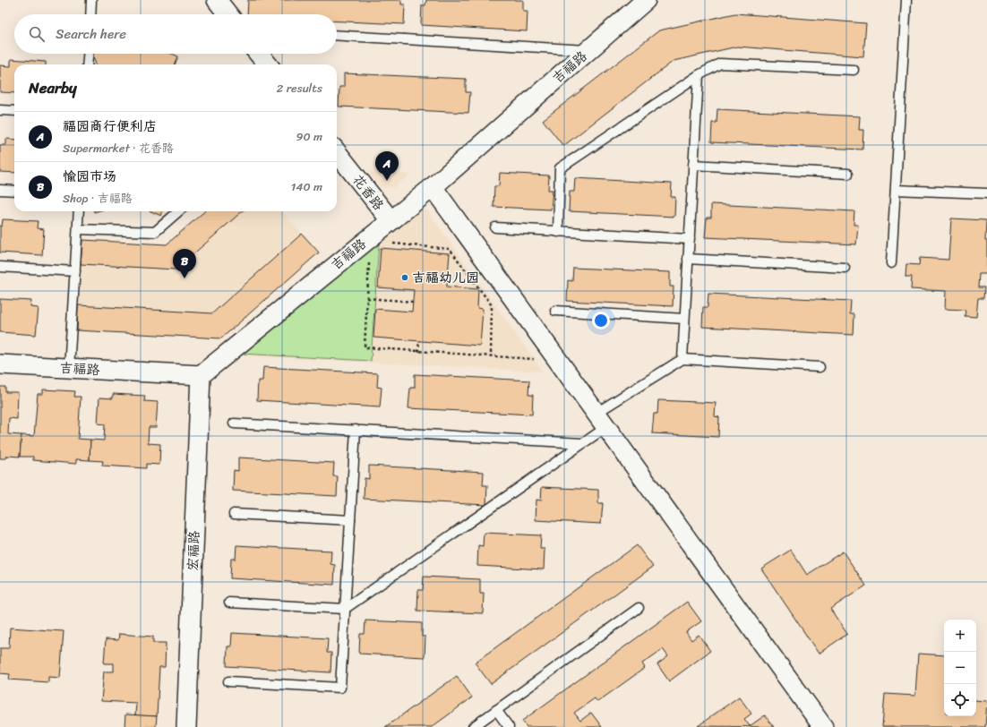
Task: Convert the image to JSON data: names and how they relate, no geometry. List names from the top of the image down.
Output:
{
  "streets": {
    "street": ["吉福路", "花香路", "宏福路"]
  },
  "crossings": [
    ["吉福路", "花香路"],
    ["吉福路", "宏福路"]
  ],
  "places": ["吉福幼儿园"],
  "page": {
    "search": "Search here",
    "heading": ["Nearby", "2 results"],
    "list": [
      {
        "mark": "A",
        "name": "福园商行便利店",
        "note": "Supermarket · 花香路",
        "value": "90 m"
      },
      {
        "mark": "B",
        "name": "愉园市场",
        "note": "Shop · 吉福路",
        "value": "140 m"
      }
    ],
    "pins": ["A", "B"],
    "map_buttons": ["+", "−"]
  }
}
